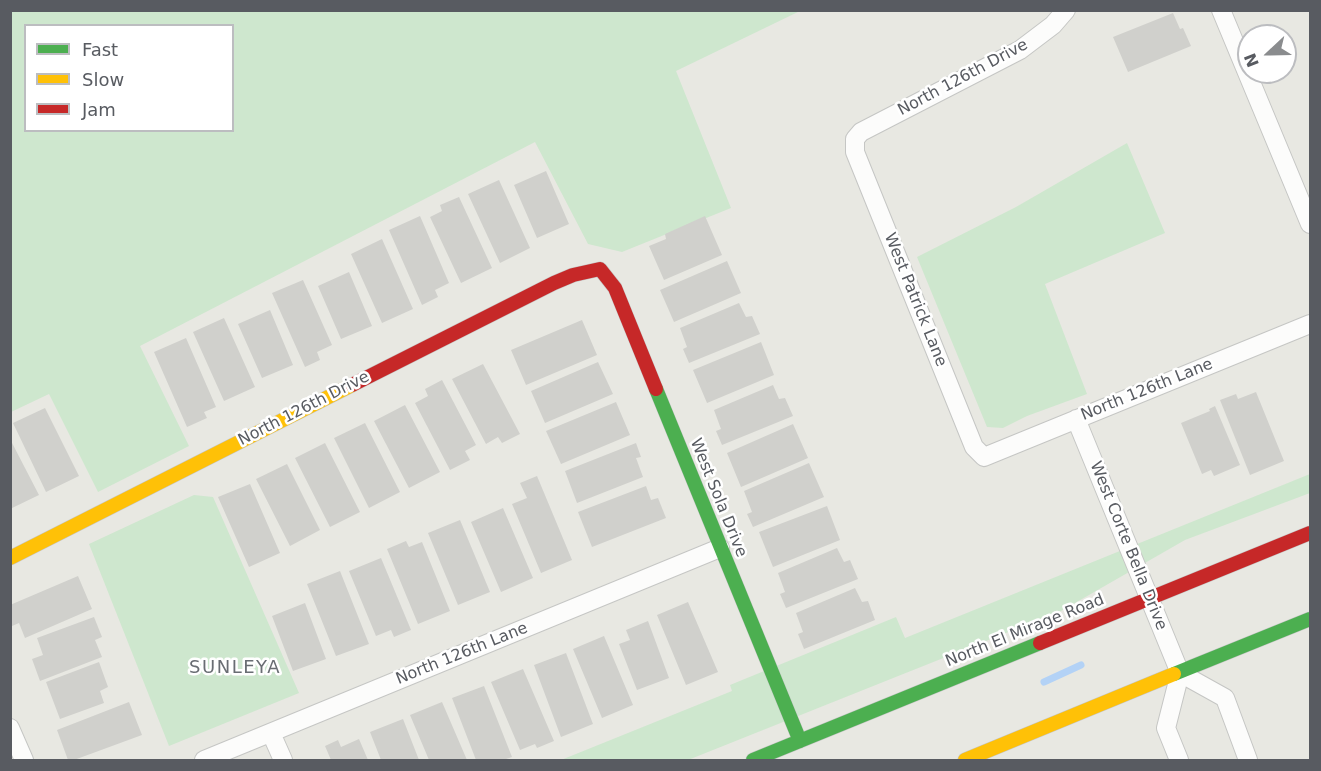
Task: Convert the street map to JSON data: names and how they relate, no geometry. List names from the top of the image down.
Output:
{
  "streets": {
    "street": [
      "North 126th Drive",
      "West Patrick Lane",
      "North 126th Lane",
      "West Sola Drive",
      "West Corte Bella Drive",
      "North El Mirage Road"
    ]
  },
  "crossings": [
    ["North 126th Drive", "West Patrick Lane"],
    ["North 126th Drive", "West Sola Drive"],
    ["West Patrick Lane", "North 126th Lane"],
    ["North 126th Lane", "West Sola Drive"],
    ["North 126th Lane", "West Corte Bella Drive"],
    ["West Sola Drive", "North El Mirage Road"],
    ["West Corte Bella Drive", "North El Mirage Road"]
  ],
  "districts": ["SUNLEYA"],
  "legend": ["Fast", "Slow", "Jam"],
  "north": "left"
}
